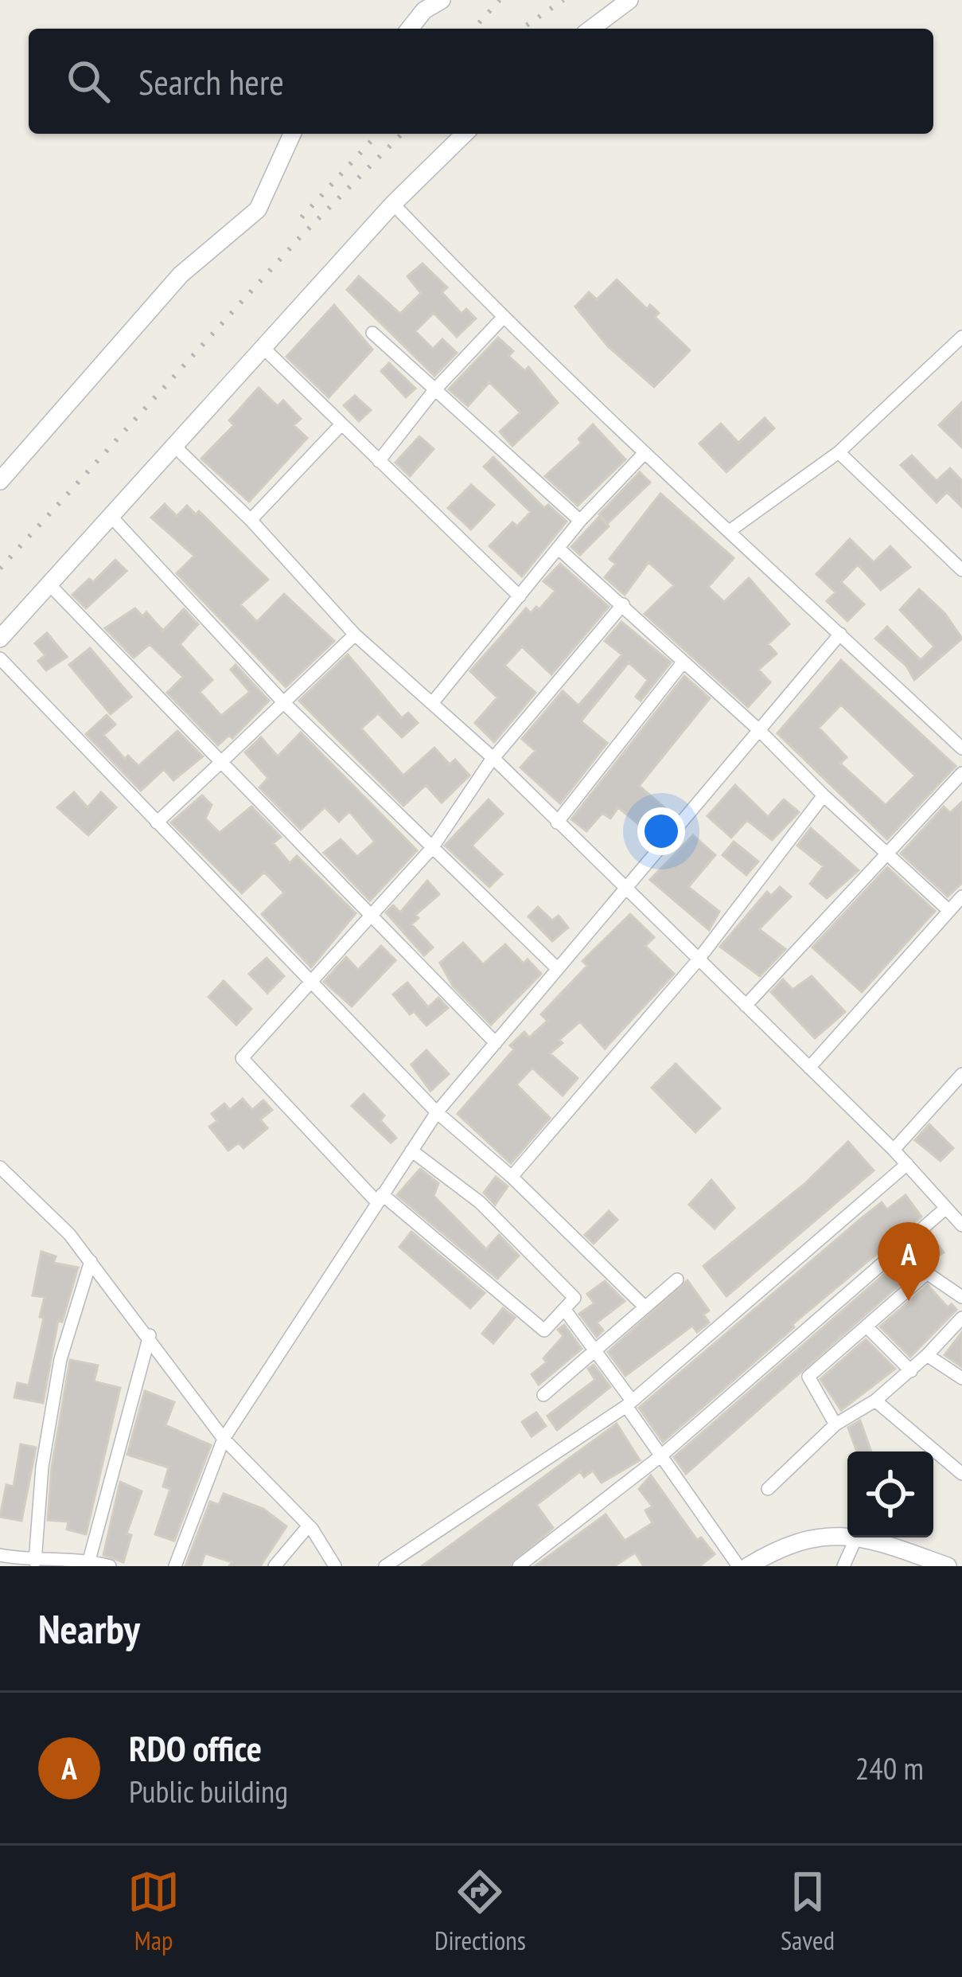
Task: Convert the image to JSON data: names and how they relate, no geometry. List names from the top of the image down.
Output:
{
  "page": {
    "search": "Search here",
    "pins": "A",
    "heading": "Nearby",
    "list": [
      {
        "mark": "A",
        "name": "RDO office",
        "note": "Public building",
        "value": "240 m"
      }
    ],
    "nav": ["Map", "Directions", "Saved"]
  }
}
